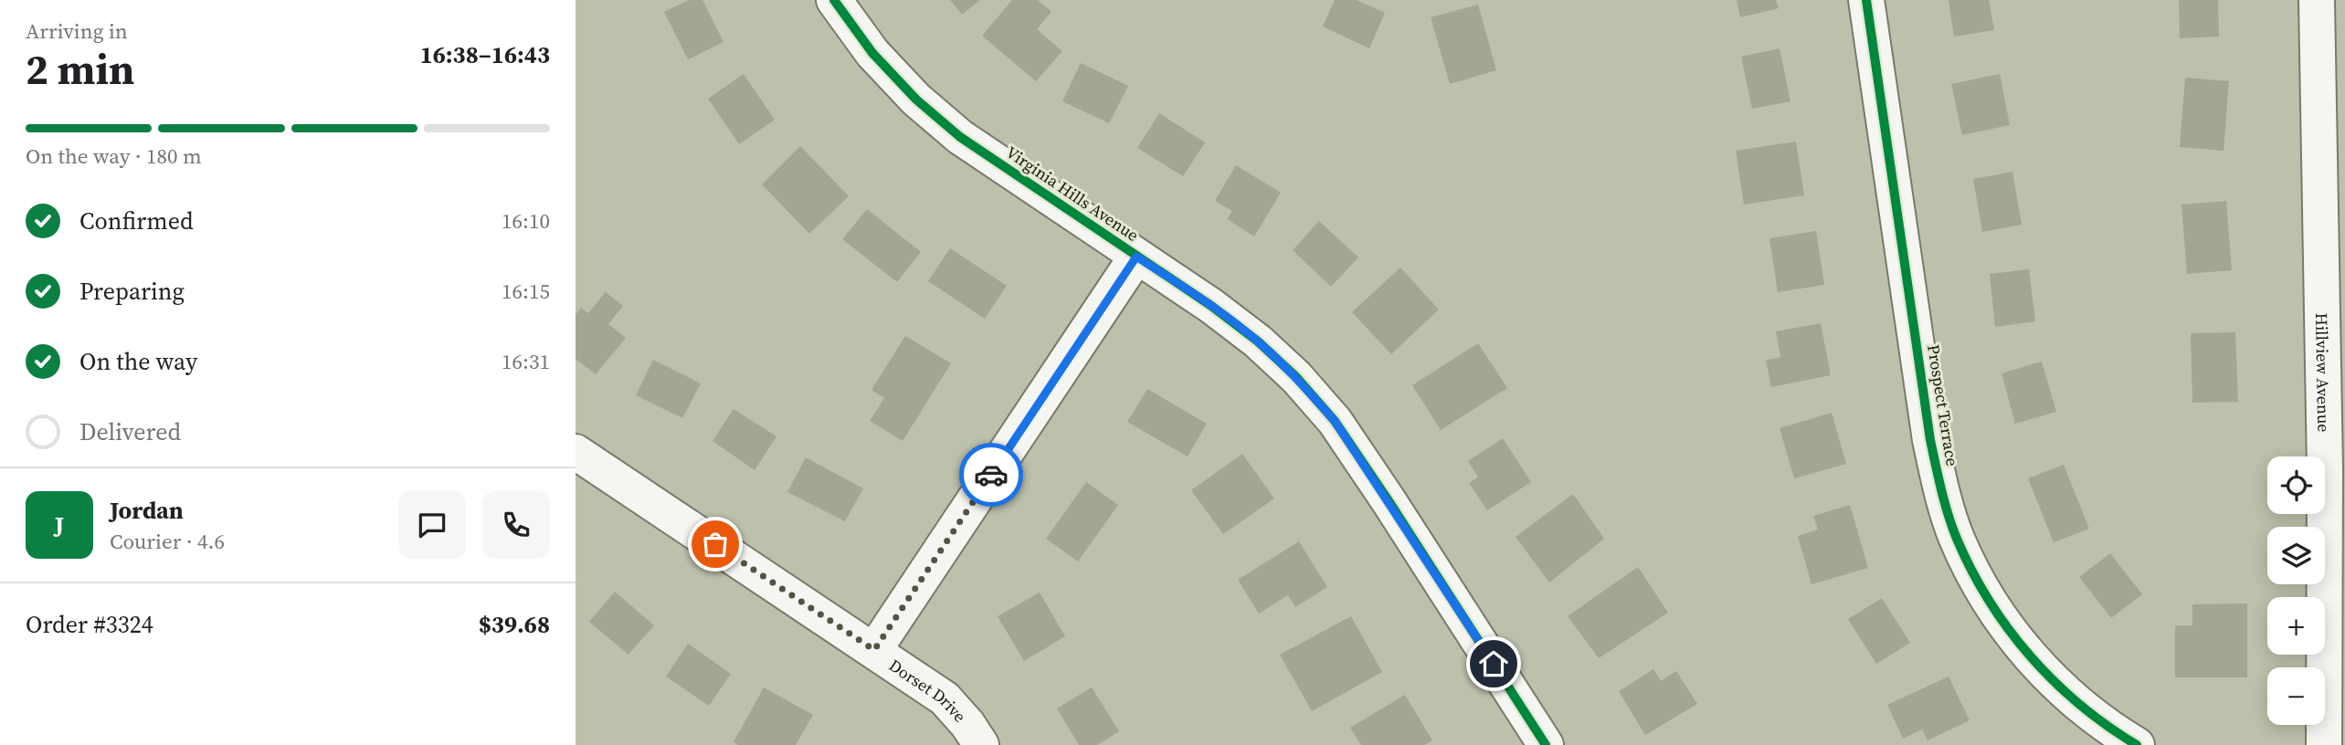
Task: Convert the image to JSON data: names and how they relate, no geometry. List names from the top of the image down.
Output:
{
  "streets": {
    "street": [
      "Virginia Hills Avenue",
      "Hillview Avenue",
      "Prospect Terrace",
      "Dorset Drive"
    ]
  },
  "page": {
    "heading": ["2 min", "Arriving in", "16:38–16:43"],
    "panel": [
      "Jordan",
      "Courier · 4.6",
      "Order #3324",
      "$39.68"
    ],
    "bar": "On the way · 180 m",
    "list": [
      ["Confirmed", "16:10"],
      ["Preparing", "16:15"],
      ["On the way", "16:31"],
      "Delivered"
    ],
    "map_buttons": ["+", "−"],
    "round": "J"
  }
}
